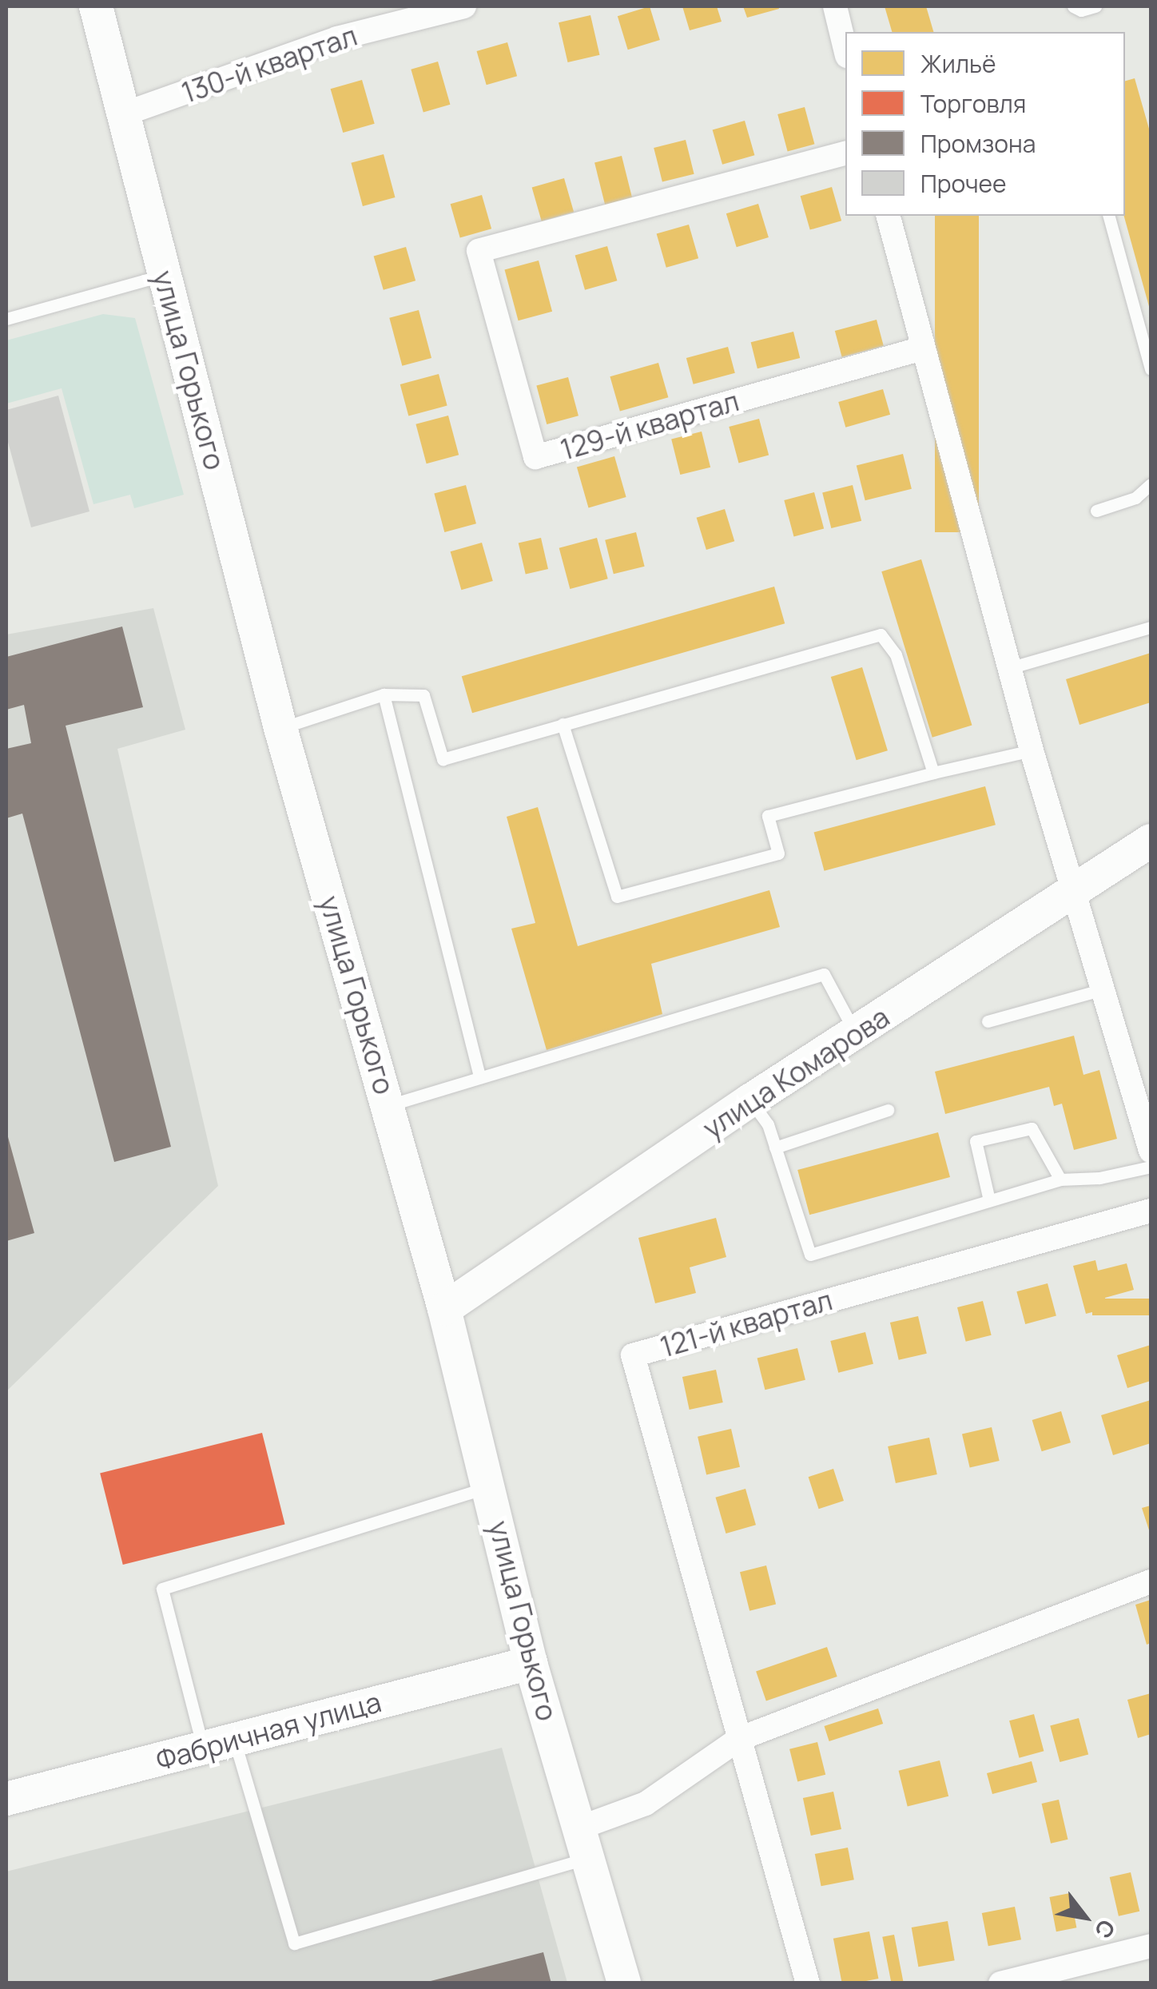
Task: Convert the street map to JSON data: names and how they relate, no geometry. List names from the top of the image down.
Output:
{
  "streets": {
    "main road": ["улица Горького", "улица Комарова", "Фабричная улица"],
    "street": ["130-й квартал", "129-й квартал", "121-й квартал"]
  },
  "crossings": [
    ["130-й квартал", "улица Горького"],
    ["улица Горького", "улица Комарова"],
    ["улица Горького", "Фабричная улица"]
  ],
  "legend": [
    "Жильё",
    "Торговля",
    "Промзона",
    "Прочее"
  ],
  "north": "bottom right"
}
